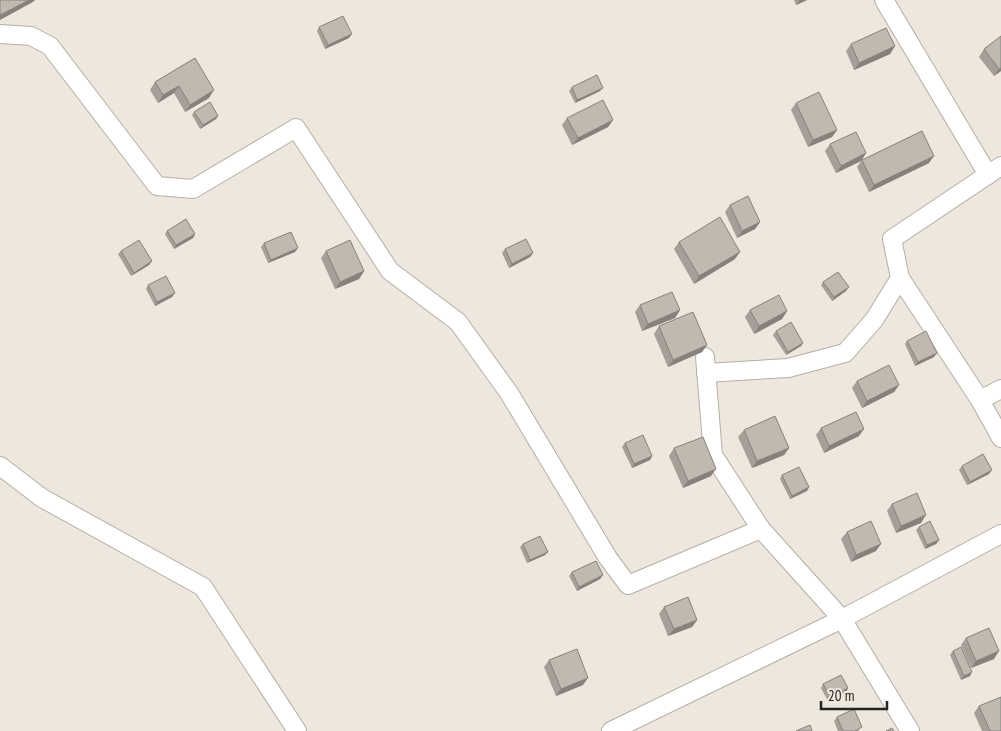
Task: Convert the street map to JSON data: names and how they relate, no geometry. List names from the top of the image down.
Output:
{
  "scale_bar": "20 m"
}
